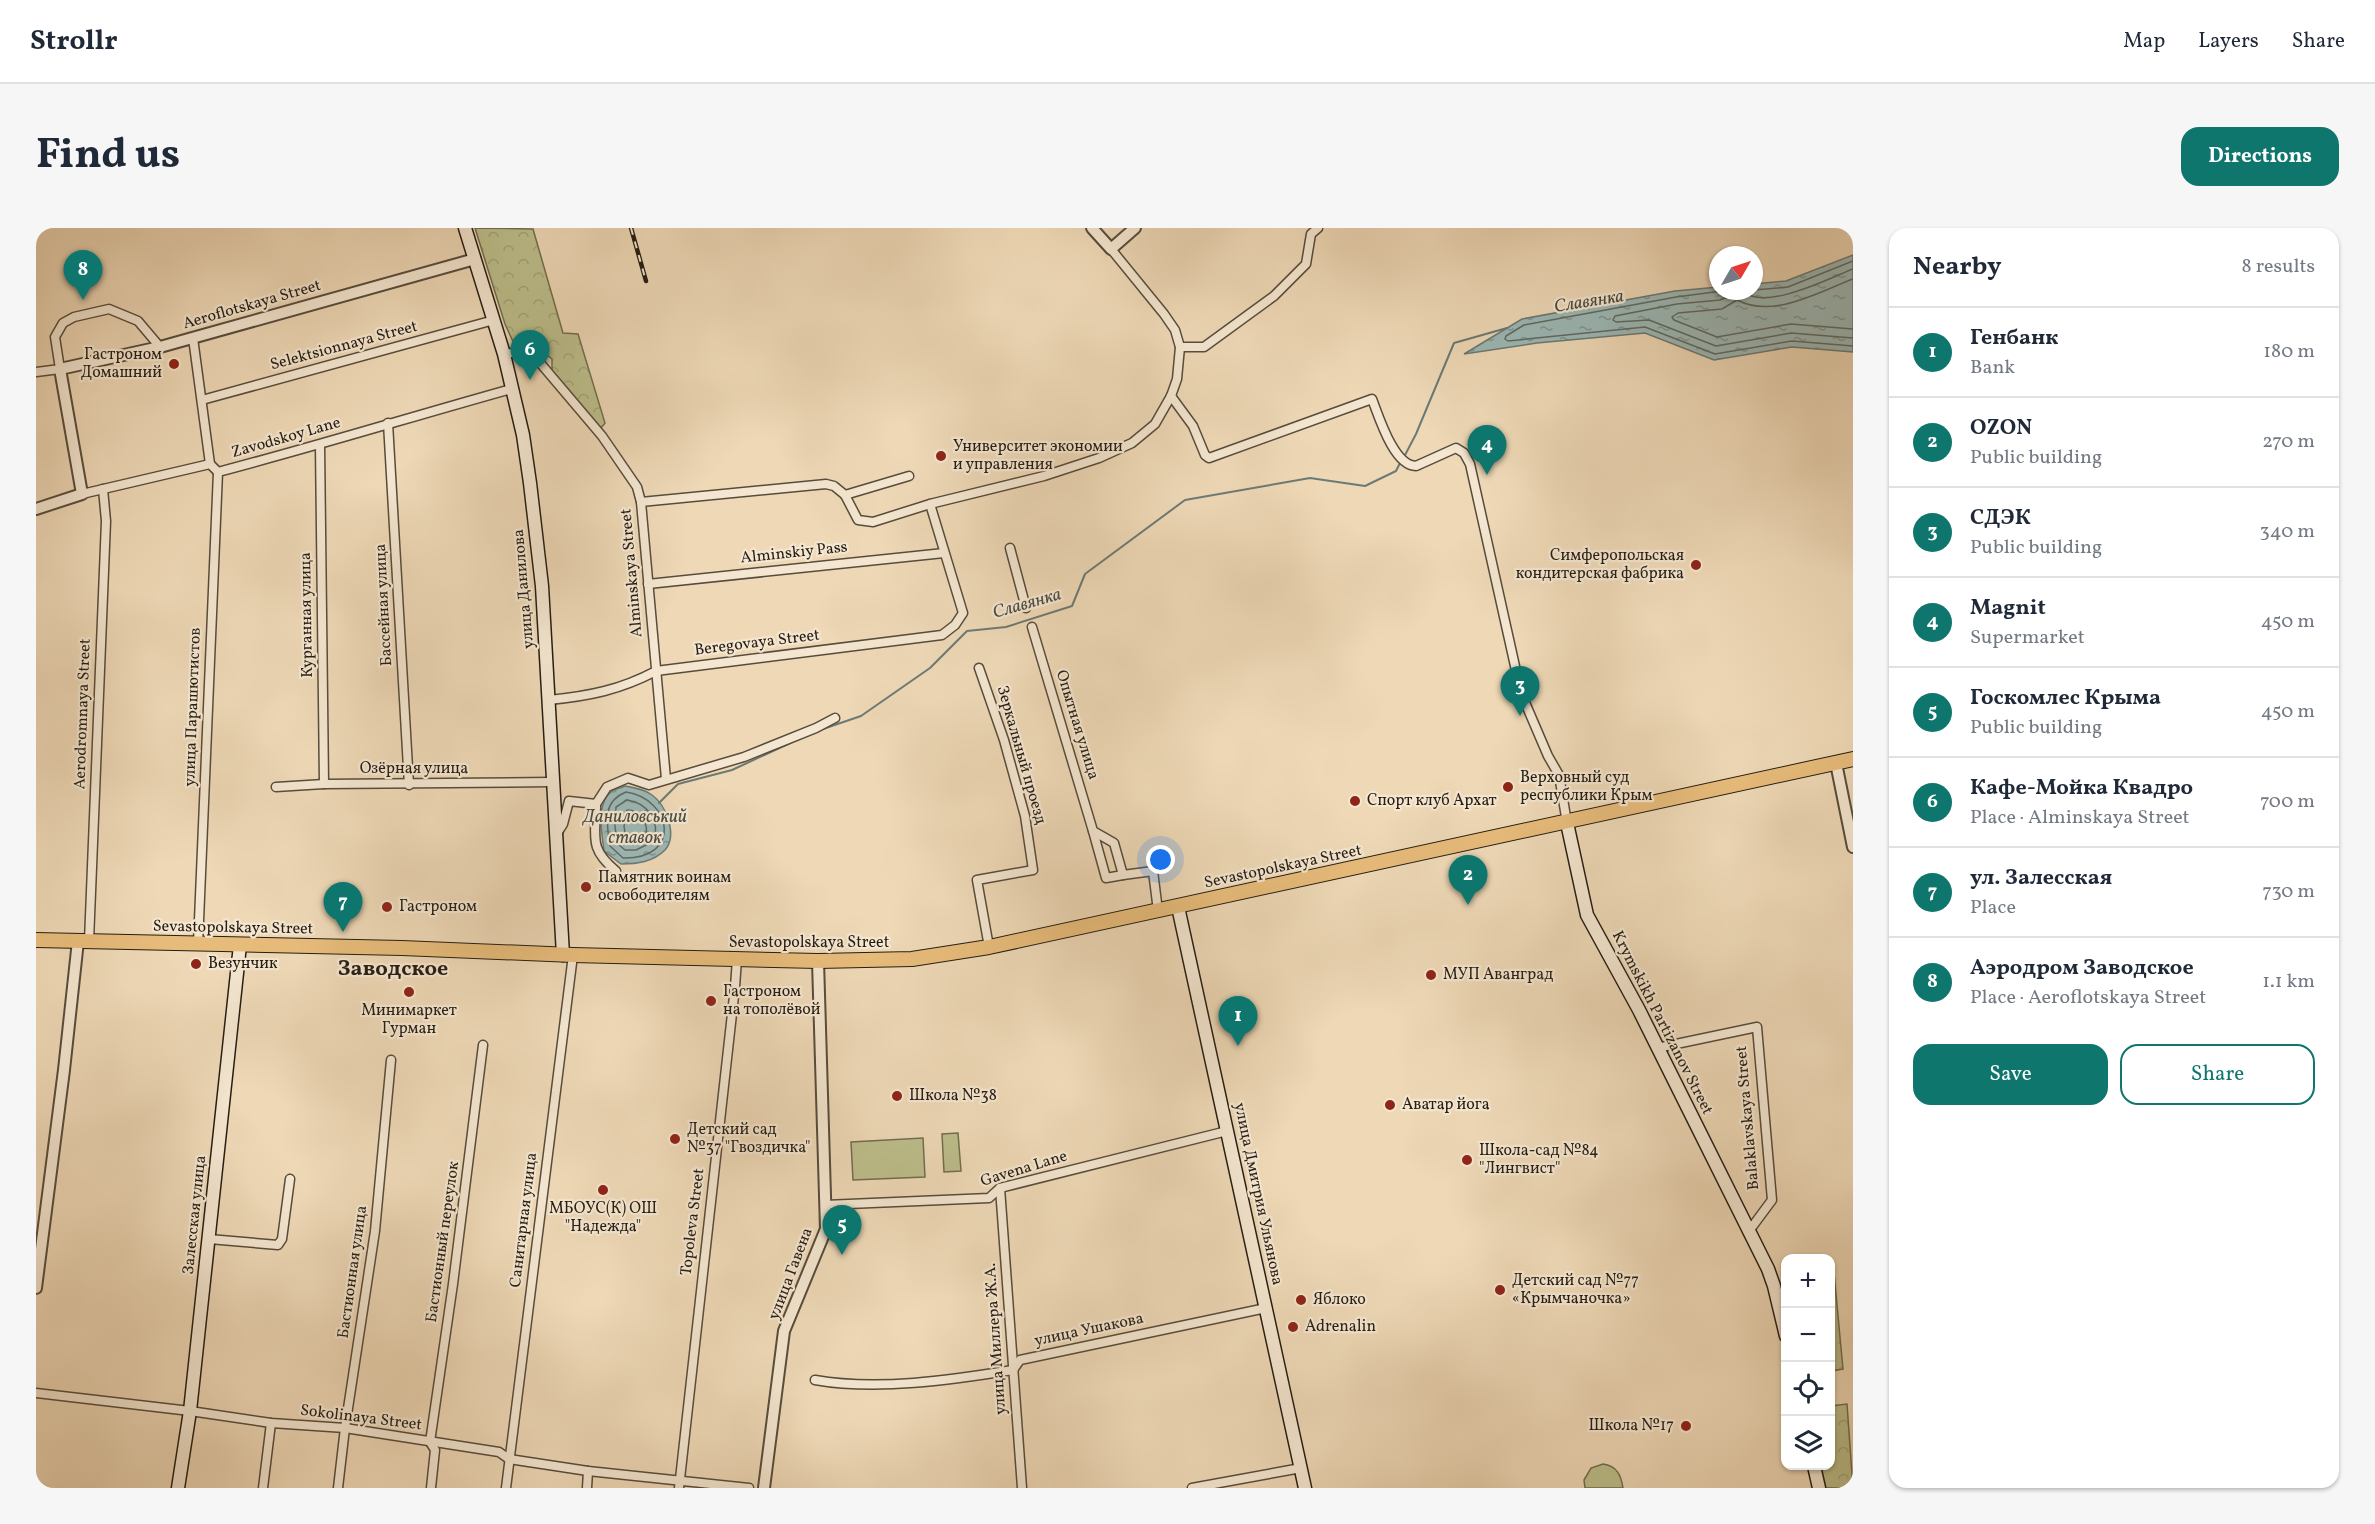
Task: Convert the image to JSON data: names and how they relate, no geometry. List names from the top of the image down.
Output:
{
  "streets": {
    "main road": [
      "улица Данилова",
      "Sevastopolskaya Street",
      "Krymskikh Partizanov Street",
      "улица Дмитрия Ульянова",
      "Залесская улица"
    ],
    "street": [
      "Aeroflotskaya Street",
      "Selektsionnaya Street",
      "Zavodskoy Lane",
      "Alminskiy Pass",
      "Alminskaya Street",
      "Бассейная улица",
      "Курганная улица",
      "Beregovaya Street",
      "улица Парашютистов",
      "Aerodromnaya Street",
      "Опытная улица",
      "Зеркальный проезд",
      "Озёрная улица",
      "Balaklavskaya Street",
      "Gavena Lane",
      "Санитарная улица",
      "Topoleva Street",
      "Бастионный переулок",
      "Бастионная улица",
      "улица Гавена",
      "улица Ушакова",
      "улица Миллера Ж.А.",
      "Sokolinaya Street"
    ]
  },
  "crossings": [
    ["Aeroflotskaya Street", "улица Данилова"],
    ["Selektsionnaya Street", "улица Данилова"],
    ["Zavodskoy Lane", "улица Данилова"],
    ["Zavodskoy Lane", "Бассейная улица"],
    ["Zavodskoy Lane", "Курганная улица"],
    ["Zavodskoy Lane", "улица Парашютистов"],
    ["Zavodskoy Lane", "Aerodromnaya Street"],
    ["Alminskiy Pass", "Alminskaya Street"],
    ["Alminskiy Pass", "Beregovaya Street"],
    ["Alminskaya Street", "улица Данилова"],
    ["Alminskaya Street", "Beregovaya Street"],
    ["улица Данилова", "Beregovaya Street"],
    ["улица Данилова", "Озёрная улица"],
    ["улица Данилова", "Sevastopolskaya Street"],
    ["улица Данилова", "Санитарная улица"],
    ["Бассейная улица", "Озёрная улица"],
    ["Курганная улица", "Озёрная улица"],
    ["улица Парашютистов", "Sevastopolskaya Street"],
    ["Aerodromnaya Street", "Sevastopolskaya Street"],
    ["Опытная улица", "Sevastopolskaya Street"],
    ["Зеркальный проезд", "Sevastopolskaya Street"],
    ["Sevastopolskaya Street", "Krymskikh Partizanov Street"],
    ["Sevastopolskaya Street", "улица Дмитрия Ульянова"],
    ["Sevastopolskaya Street", "Залесская улица"],
    ["Sevastopolskaya Street", "Санитарная улица"],
    ["Sevastopolskaya Street", "Topoleva Street"],
    ["Sevastopolskaya Street", "улица Гавена"],
    ["Krymskikh Partizanov Street", "Balaklavskaya Street"],
    ["Gavena Lane", "улица Дмитрия Ульянова"],
    ["Gavena Lane", "улица Гавена"],
    ["Gavena Lane", "улица Миллера Ж.А."],
    ["улица Дмитрия Ульянова", "улица Ушакова"],
    ["Залесская улица", "Sokolinaya Street"],
    ["Санитарная улица", "Sokolinaya Street"],
    ["Topoleva Street", "Sokolinaya Street"],
    ["Бастионный переулок", "Sokolinaya Street"],
    ["Бастионная улица", "Sokolinaya Street"],
    ["улица Ушакова", "улица Миллера Ж.А."]
  ],
  "districts": ["Заводское"],
  "water": ["Славянка", "Даниловський ставок"],
  "places": [
    "Гастроном Домашний",
    "Университет экономии и управления",
    "Симферопольская кондитерская фабрика",
    "Верховный суд республики Крым",
    "Спорт клуб Архат",
    "Памятник воинам освободителям",
    "Гастроном",
    "Везунчик",
    "МУП Аванград",
    "Минимаркет Гурман",
    "Гастроном на тополёвой",
    "Школа №38",
    "Аватар йога",
    "Детский сад №37 \"Гвоздичка\"",
    "Школа-сад №84 \"Лингвист\"",
    "МБОУС(К) ОШ \"Надежда\"",
    "Детский сад №77 «Крымчаночка»",
    "Яблоко",
    "Adrenalin",
    "Школа №17"
  ],
  "north": "top right",
  "page": {
    "header": "Strollr",
    "nav": ["Map", "Layers", "Share"],
    "title": "Find us",
    "buttons": [
      "Directions",
      ["Save", "Share"]
    ],
    "heading": ["Nearby", "8 results"],
    "pins": [
      "8",
      "6",
      "4",
      "3",
      "2",
      "7",
      "1",
      "5"
    ],
    "list": [
      {
        "mark": "1",
        "name": "Генбанк",
        "note": "Bank",
        "value": "180 m"
      },
      {
        "mark": "2",
        "name": "OZON",
        "note": "Public building",
        "value": "270 m"
      },
      {
        "mark": "3",
        "name": "СДЭК",
        "note": "Public building",
        "value": "340 m"
      },
      {
        "mark": "4",
        "name": "Magnit",
        "note": "Supermarket",
        "value": "450 m"
      },
      {
        "mark": "5",
        "name": "Госкомлес Крыма",
        "note": "Public building",
        "value": "450 m"
      },
      {
        "mark": "6",
        "name": "Кафе-Мойка Квадро",
        "note": "Place · Alminskaya Street",
        "value": "700 m"
      },
      {
        "mark": "7",
        "name": "ул. Залесская",
        "note": "Place",
        "value": "730 m"
      },
      {
        "mark": "8",
        "name": "Аэродром Заводское",
        "note": "Place · Aeroflotskaya Street",
        "value": "1.1 km"
      }
    ],
    "map_buttons": ["+", "−"]
  }
}
